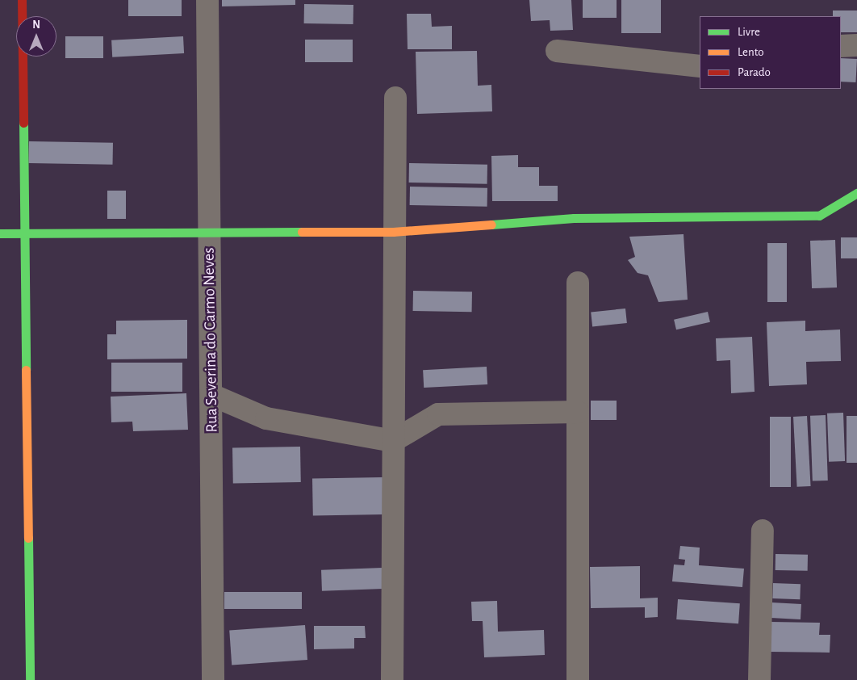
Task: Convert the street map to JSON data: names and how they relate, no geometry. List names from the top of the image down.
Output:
{
  "streets": {
    "street": ["Rua Severina do Carmo Neves"]
  },
  "legend": ["Livre", "Lento", "Parado"],
  "north": "top"
}
